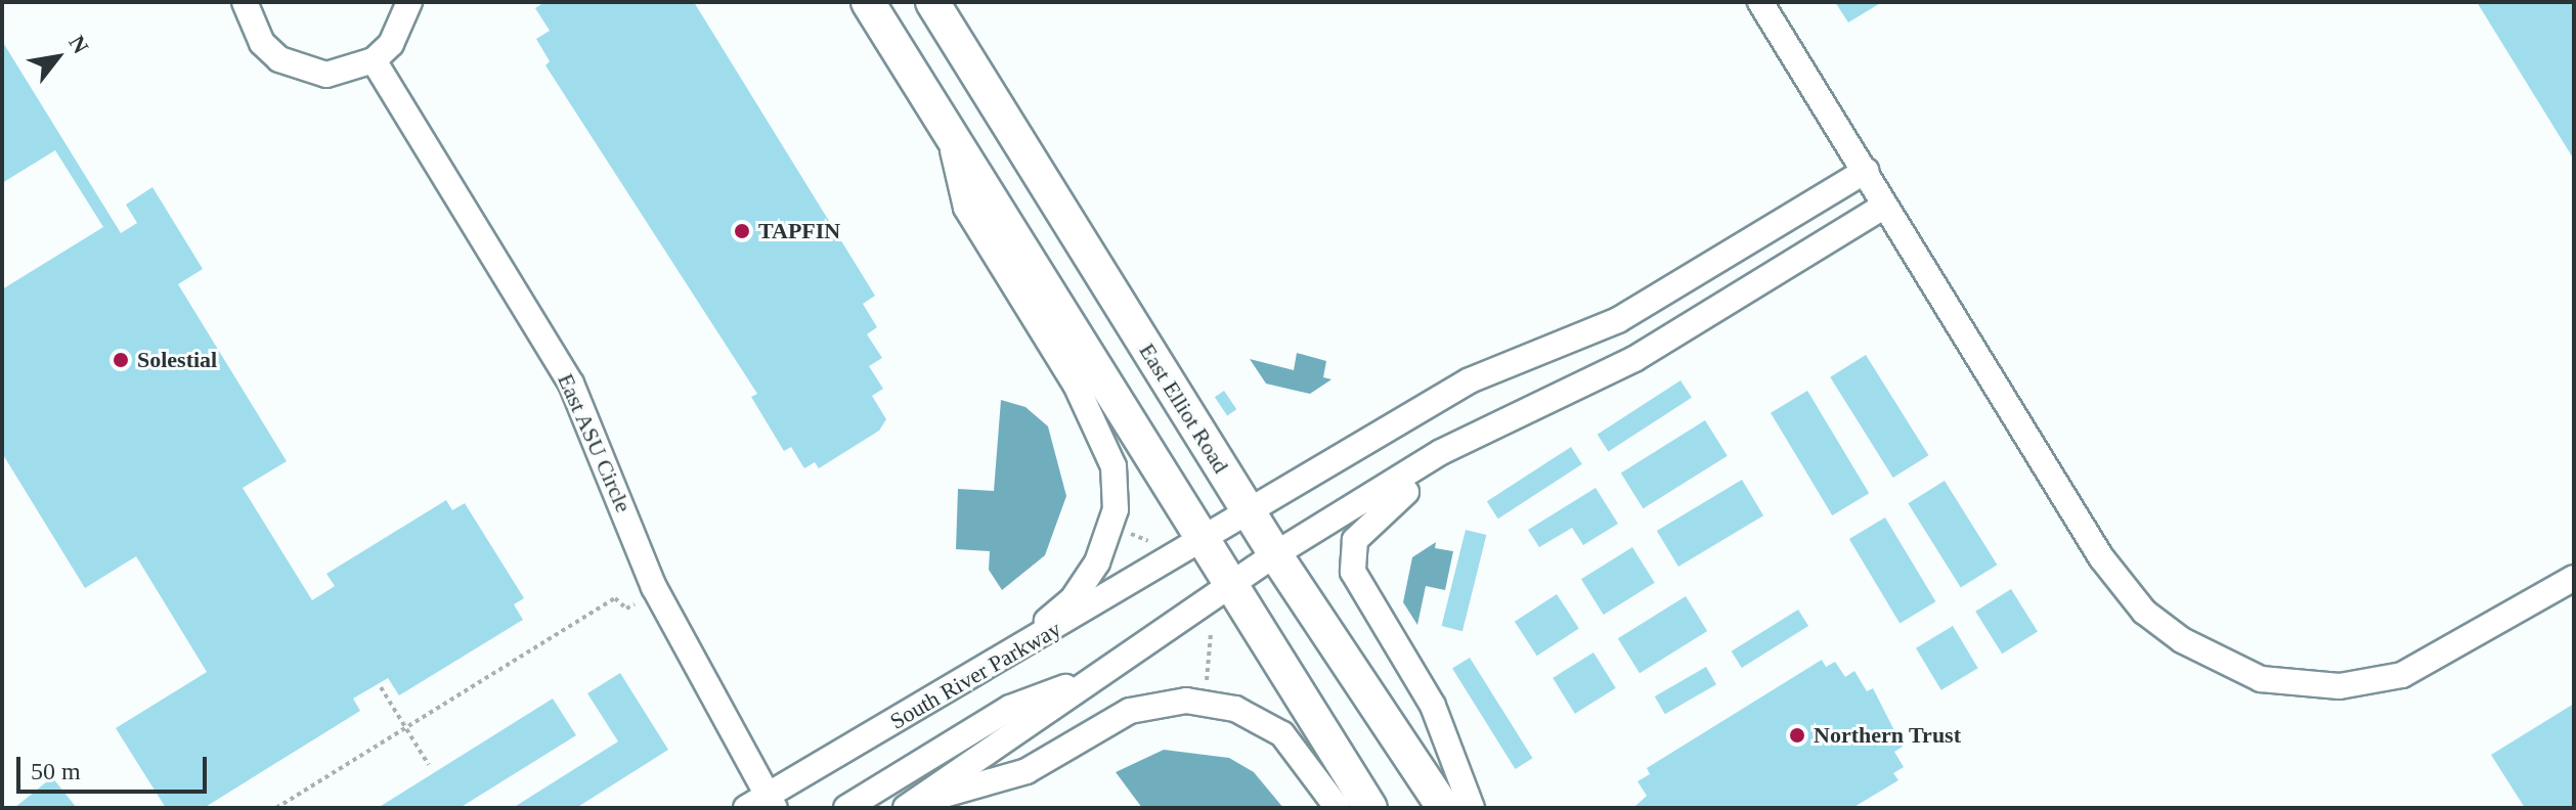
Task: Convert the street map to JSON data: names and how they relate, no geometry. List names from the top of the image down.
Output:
{
  "streets": {
    "main road": ["East Elliot Road"],
    "street": ["East ASU Circle", "South River Parkway"]
  },
  "crossings": [
    ["East Elliot Road", "South River Parkway"],
    ["East ASU Circle", "South River Parkway"]
  ],
  "places": ["TAPFIN", "Solestial", "Northern Trust"],
  "scale_bar": "50 m",
  "north": "top right"
}
